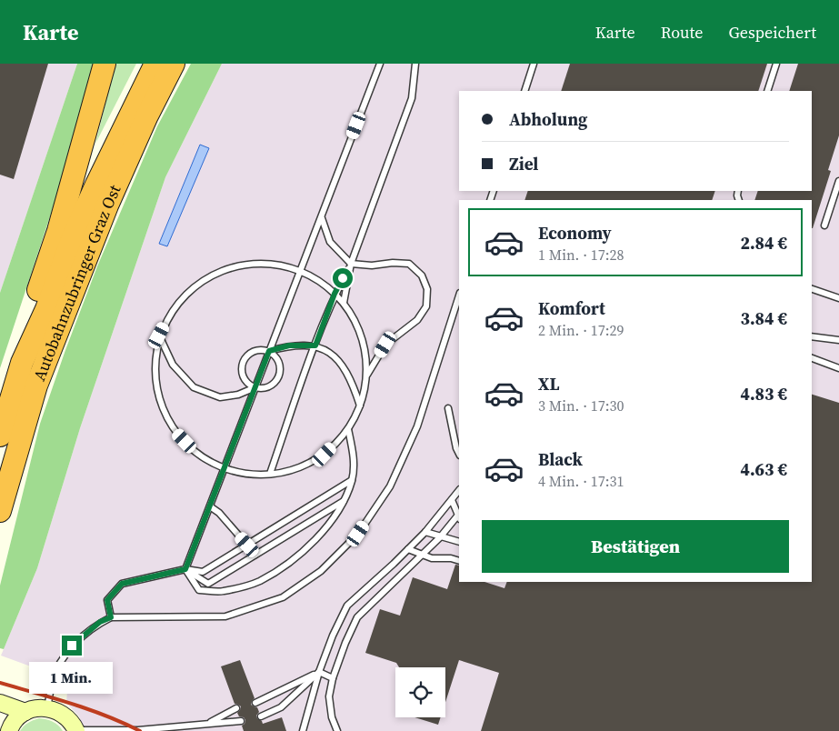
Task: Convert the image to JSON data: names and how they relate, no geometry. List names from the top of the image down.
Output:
{
  "streets": {
    "highway": ["Autobahnzubringer Graz Ost"]
  },
  "page": {
    "header": "Karte",
    "nav": ["Karte", "Route", "Gespeichert"],
    "banner": ["Abholung", "Ziel"],
    "list": [
      {
        "name": "Economy",
        "note": "1 Min. · 17:28",
        "value": "2.84 €"
      },
      {
        "name": "Komfort",
        "note": "2 Min. · 17:29",
        "value": "3.84 €"
      },
      {
        "name": "XL",
        "note": "3 Min. · 17:30",
        "value": "4.83 €"
      },
      {
        "name": "Black",
        "note": "4 Min. · 17:31",
        "value": "4.63 €"
      }
    ],
    "buttons": "Bestätigen",
    "bubble": "1 Min."
  }
}
